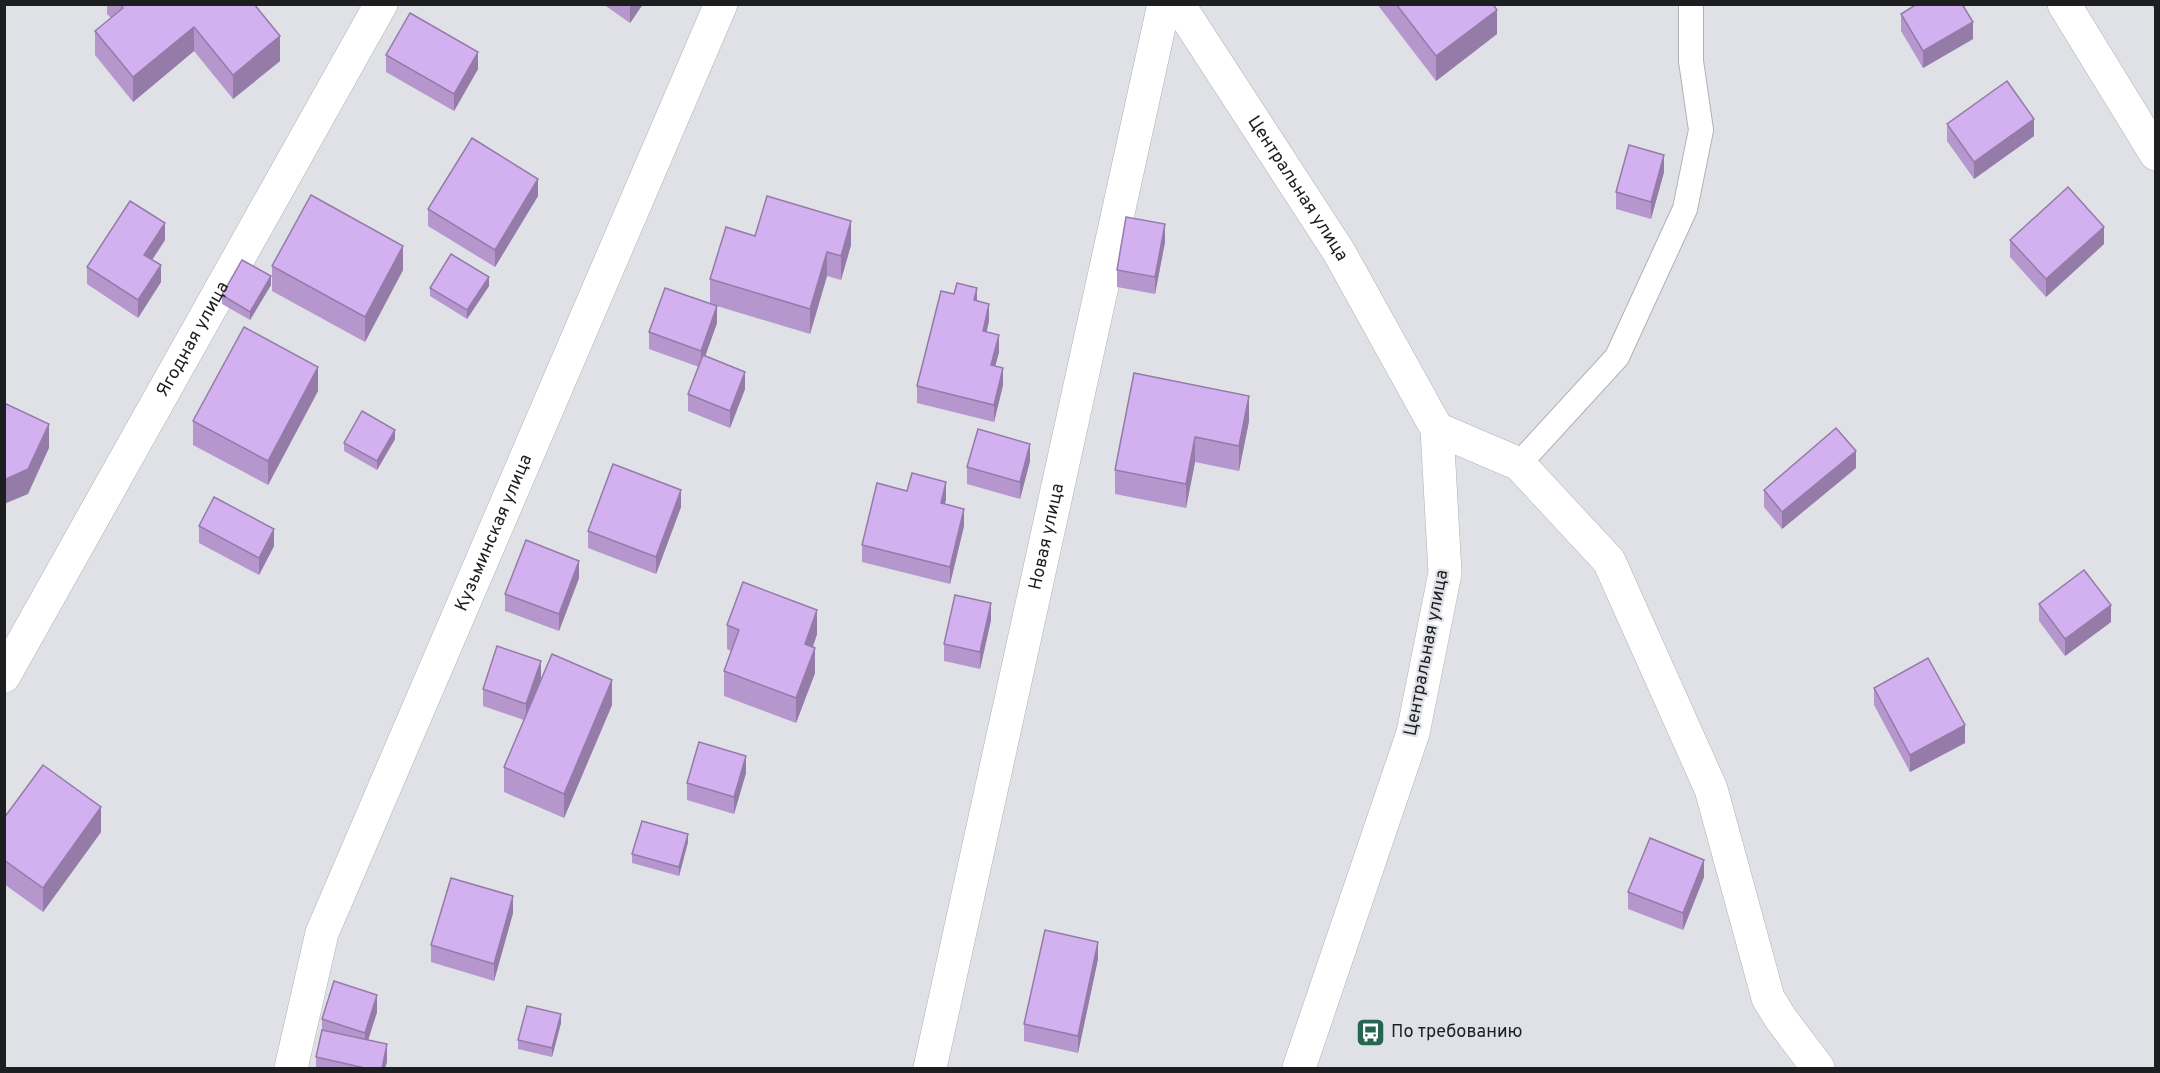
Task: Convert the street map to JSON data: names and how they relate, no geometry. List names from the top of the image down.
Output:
{
  "streets": {
    "street": [
      "Центральная улица",
      "Ягодная улица",
      "Кузьминская улица",
      "Новая улица"
    ]
  },
  "places": {
    "bus stop": ["По требованию"]
  }
}
